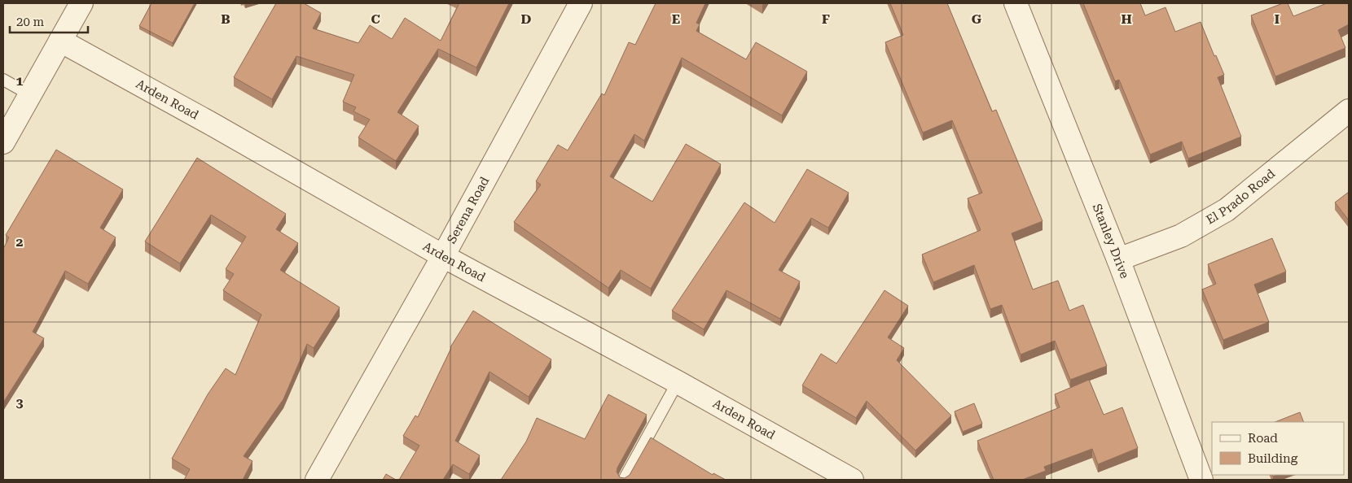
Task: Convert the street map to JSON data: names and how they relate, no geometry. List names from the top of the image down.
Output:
{
  "streets": {
    "street": [
      "Arden Road",
      "El Prado Road",
      "Serena Road",
      "Stanley Drive"
    ]
  },
  "crossings": [
    ["Arden Road", "Serena Road"],
    ["El Prado Road", "Stanley Drive"]
  ],
  "legend": ["Road", "Building"],
  "scale_bar": "20 m",
  "grid": {
    "columns": [
      "B",
      "C",
      "D",
      "E",
      "F",
      "G",
      "H",
      "I"
    ],
    "rows": ["1", "2", "3"]
  }
}
